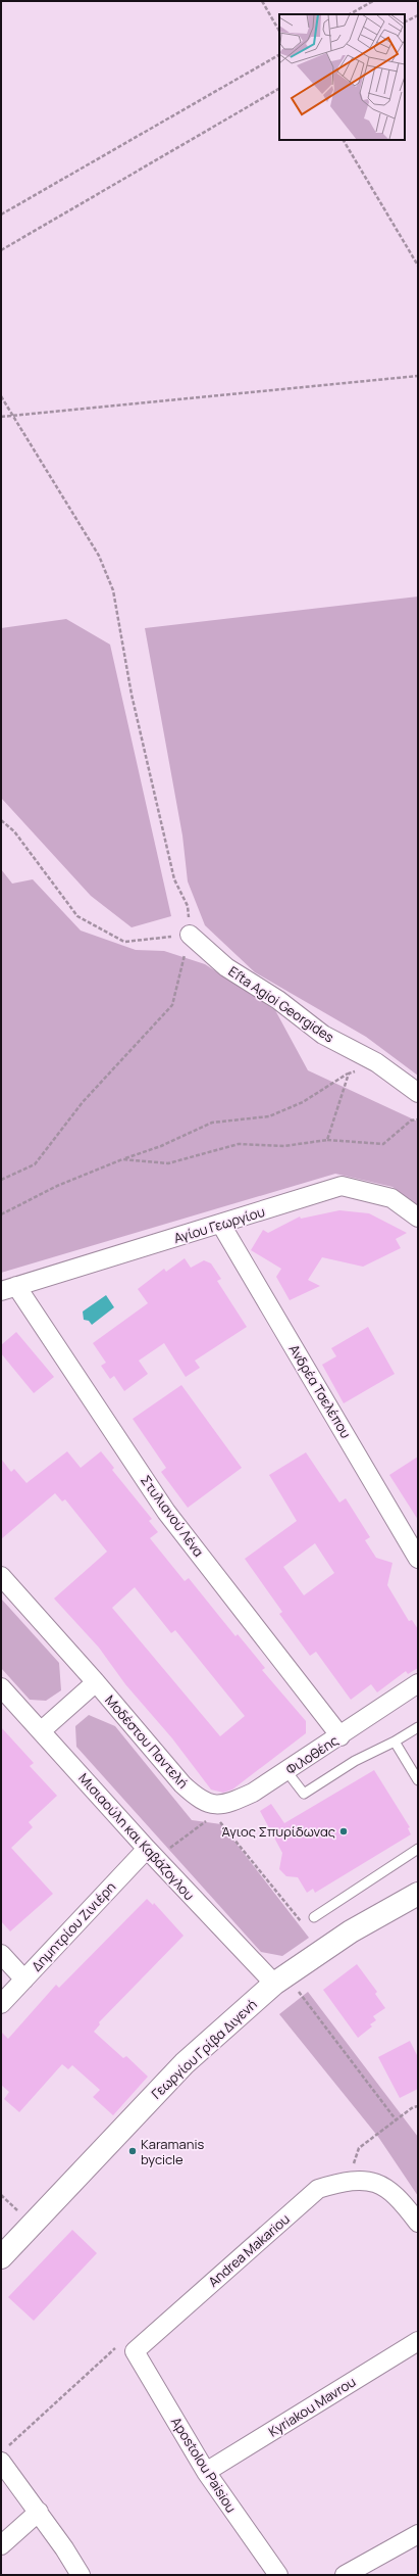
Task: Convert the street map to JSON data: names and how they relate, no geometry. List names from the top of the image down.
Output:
{
  "streets": {
    "street": [
      "Efta Agioi Georgides",
      "Αγίου Γεωργίου",
      "Ανδρέα Τσελέπου",
      "Στυλιανού Λένα",
      "Μοδέστου Παντελή",
      "Φιλοθέης",
      "Μισιαούλη και Καβάζογλου",
      "Δημητρίου Ζινιέρη",
      "Γεωργίου Γρίβα Διγενή",
      "Andrea Makariou",
      "Kyriakou Mavrou",
      "Apostolou Paisiou"
    ]
  },
  "crossings": [
    ["Αγίου Γεωργίου", "Ανδρέα Τσελέπου"],
    ["Αγίου Γεωργίου", "Στυλιανού Λένα"],
    ["Στυλιανού Λένα", "Φιλοθέης"],
    ["Μοδέστου Παντελή", "Φιλοθέης"],
    ["Μοδέστου Παντελή", "Μισιαούλη και Καβάζογλου"],
    ["Μισιαούλη και Καβάζογλου", "Δημητρίου Ζινιέρη"],
    ["Μισιαούλη και Καβάζογλου", "Γεωργίου Γρίβα Διγενή"],
    ["Andrea Makariou", "Apostolou Paisiou"],
    ["Kyriakou Mavrou", "Apostolou Paisiou"]
  ],
  "places": ["Άγιος Σπυρίδωνας", "Karamanis bycicle"]
}
